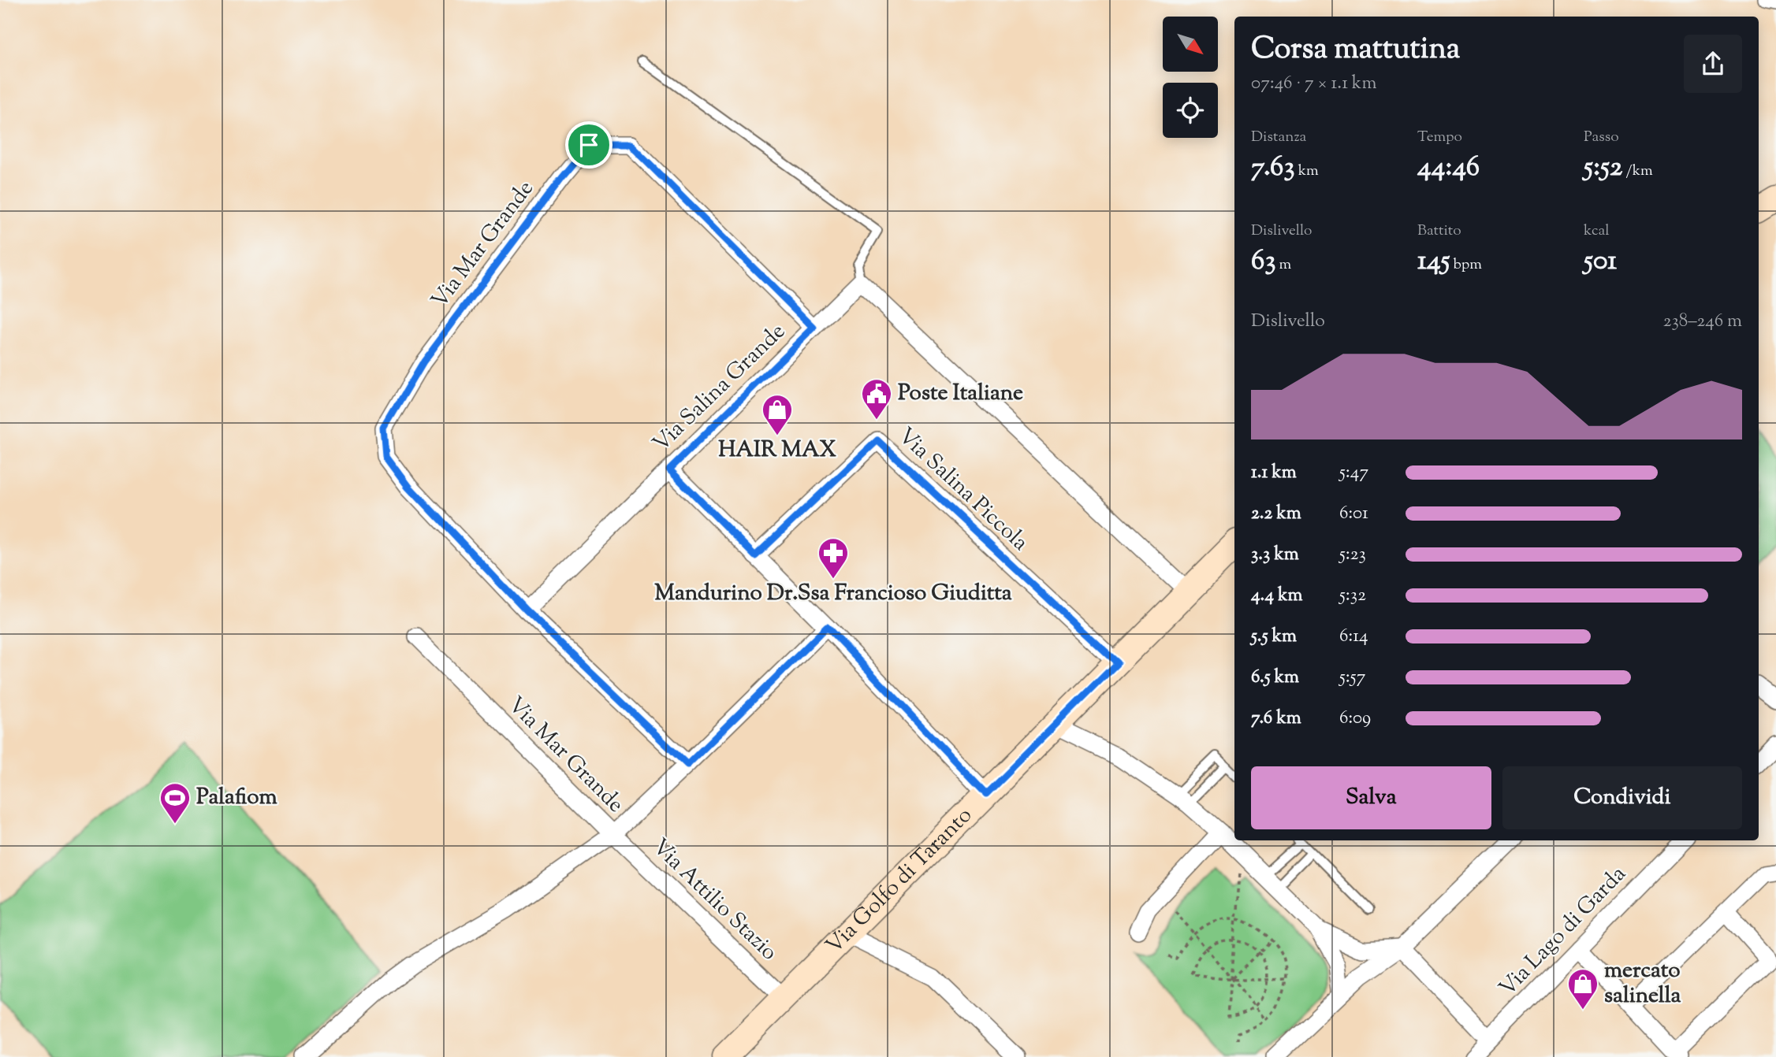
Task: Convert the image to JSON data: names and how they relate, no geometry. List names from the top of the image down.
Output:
{
  "streets": {
    "street": [
      "Via Mar Grande",
      "Via Salina Grande",
      "Via Salina Piccola",
      "Via Golfo di Taranto",
      "Via Attilio Stazio",
      "Via Lago di Garda"
    ]
  },
  "crossings": [
    ["Via Mar Grande", "Via Salina Grande"],
    ["Via Mar Grande", "Via Attilio Stazio"],
    ["Via Salina Piccola", "Via Golfo di Taranto"],
    ["Via Golfo di Taranto", "Via Attilio Stazio"]
  ],
  "places": {
    "public building": ["Poste Italiane"],
    "shop": ["HAIR MAX", "mercato salinella"],
    "pharmacy": ["Mandurino Dr.Ssa Francioso Giuditta"],
    "sports": ["Palafiom"]
  },
  "north": "bottom right",
  "page": {
    "heading": ["Corsa mattutina", "07:46 · 7 × 1.1 km"],
    "stats": [
      ["Distanza", "7.63 km"],
      ["Tempo", "44:46"],
      ["Passo", "5:52 /km"],
      ["Dislivello", "63 m"],
      ["Battito", "145 bpm"],
      ["kcal", "501"]
    ],
    "chart": ["Dislivello", "238–246 m"],
    "list": [
      {
        "name": "1.1 km",
        "note": "5:47"
      },
      {
        "name": "2.2 km",
        "note": "6:01"
      },
      {
        "name": "3.3 km",
        "note": "5:23"
      },
      {
        "name": "4.4 km",
        "note": "5:32"
      },
      {
        "name": "5.5 km",
        "note": "6:14"
      },
      {
        "name": "6.5 km",
        "note": "5:57"
      },
      {
        "name": "7.6 km",
        "note": "6:09"
      }
    ],
    "buttons": ["Salva", "Condividi"]
  }
}
